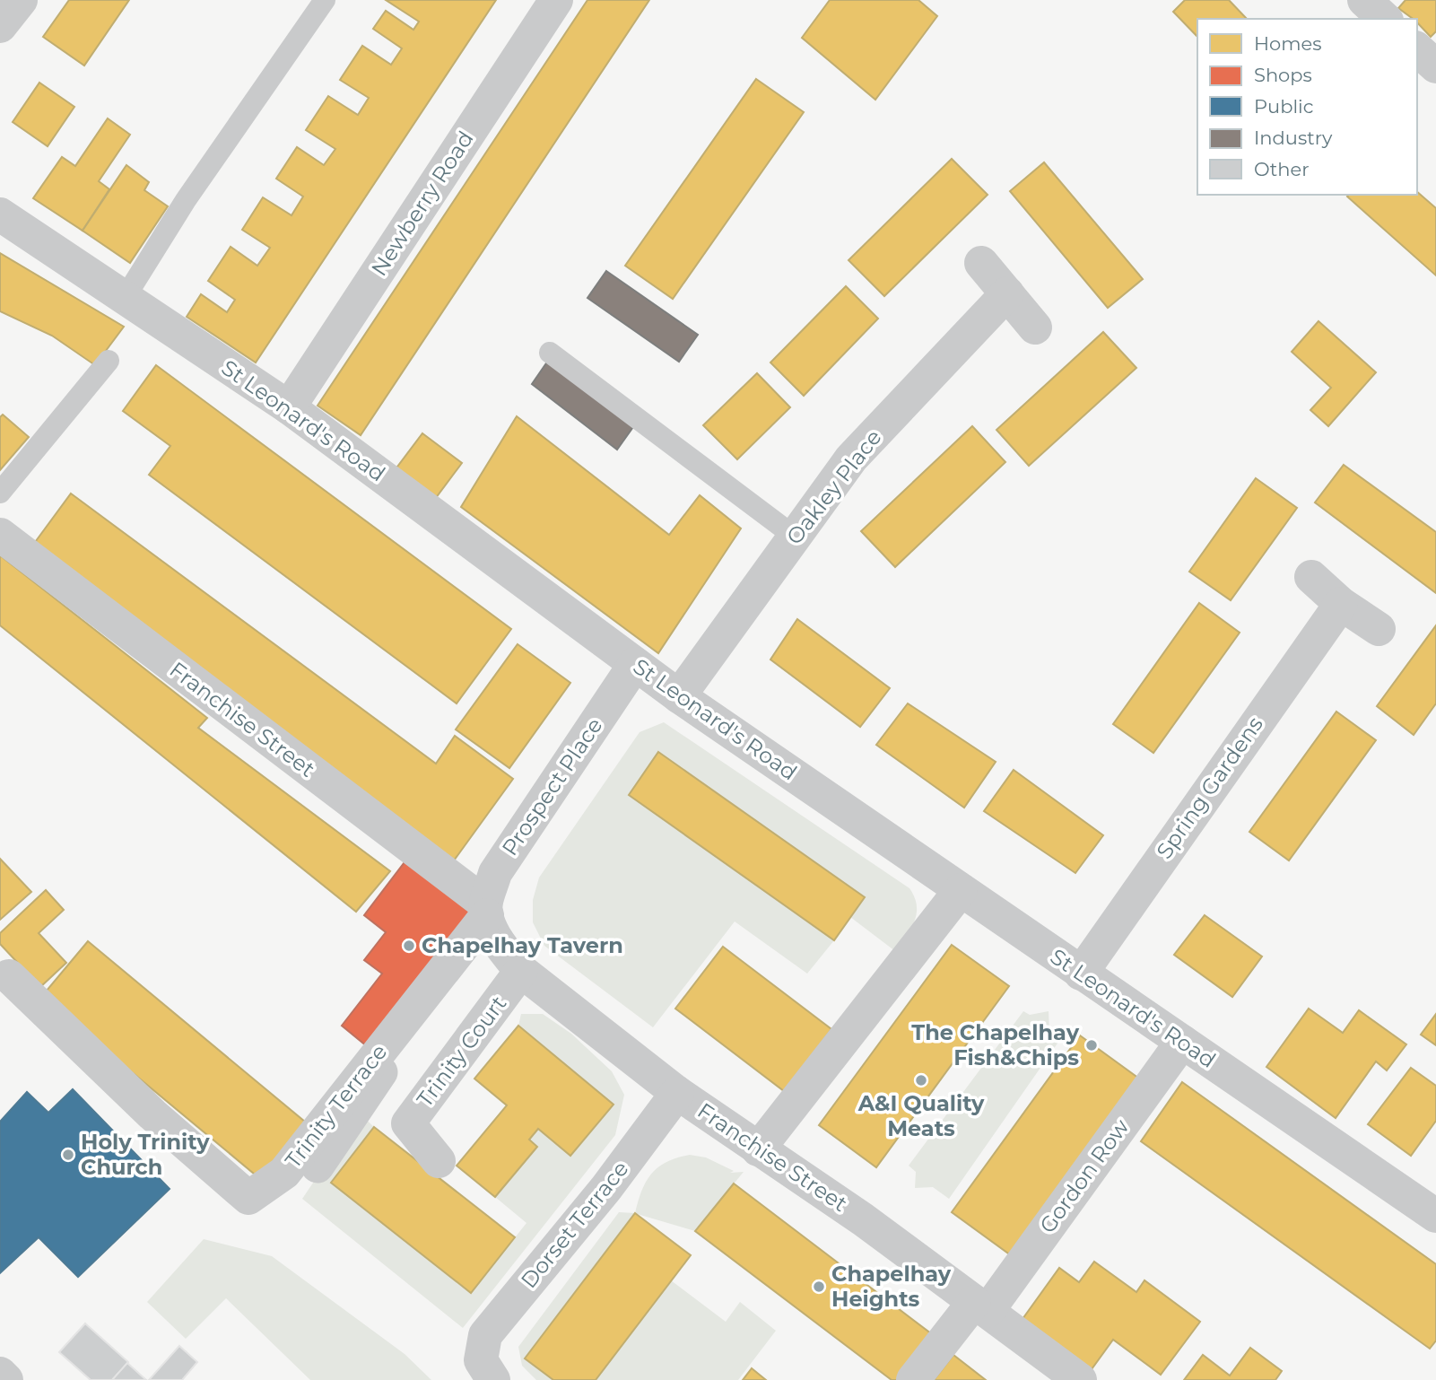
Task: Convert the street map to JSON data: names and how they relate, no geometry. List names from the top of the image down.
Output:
{
  "streets": {
    "street": [
      "Newberry Road",
      "St Leonard's Road",
      "Oakley Place",
      "Franchise Street",
      "Prospect Place",
      "Spring Gardens",
      "Trinity Court",
      "Trinity Terrace",
      "Gordon Row",
      "Dorset Terrace"
    ]
  },
  "crossings": [
    ["Newberry Road", "St Leonard's Road"],
    ["St Leonard's Road", "Oakley Place"],
    ["St Leonard's Road", "Prospect Place"],
    ["St Leonard's Road", "Spring Gardens"],
    ["St Leonard's Road", "Gordon Row"],
    ["Franchise Street", "Prospect Place"],
    ["Franchise Street", "Trinity Court"],
    ["Franchise Street", "Trinity Terrace"],
    ["Franchise Street", "Gordon Row"],
    ["Franchise Street", "Dorset Terrace"],
    ["Prospect Place", "Trinity Terrace"]
  ],
  "places": [
    "Chapelhay Tavern",
    "The Chapelhay Fish&Chips",
    "A&I Quality Meats",
    "Holy Trinity Church",
    "Chapelhay Heights"
  ],
  "legend": [
    "Homes",
    "Shops",
    "Public",
    "Industry",
    "Other"
  ]
}
